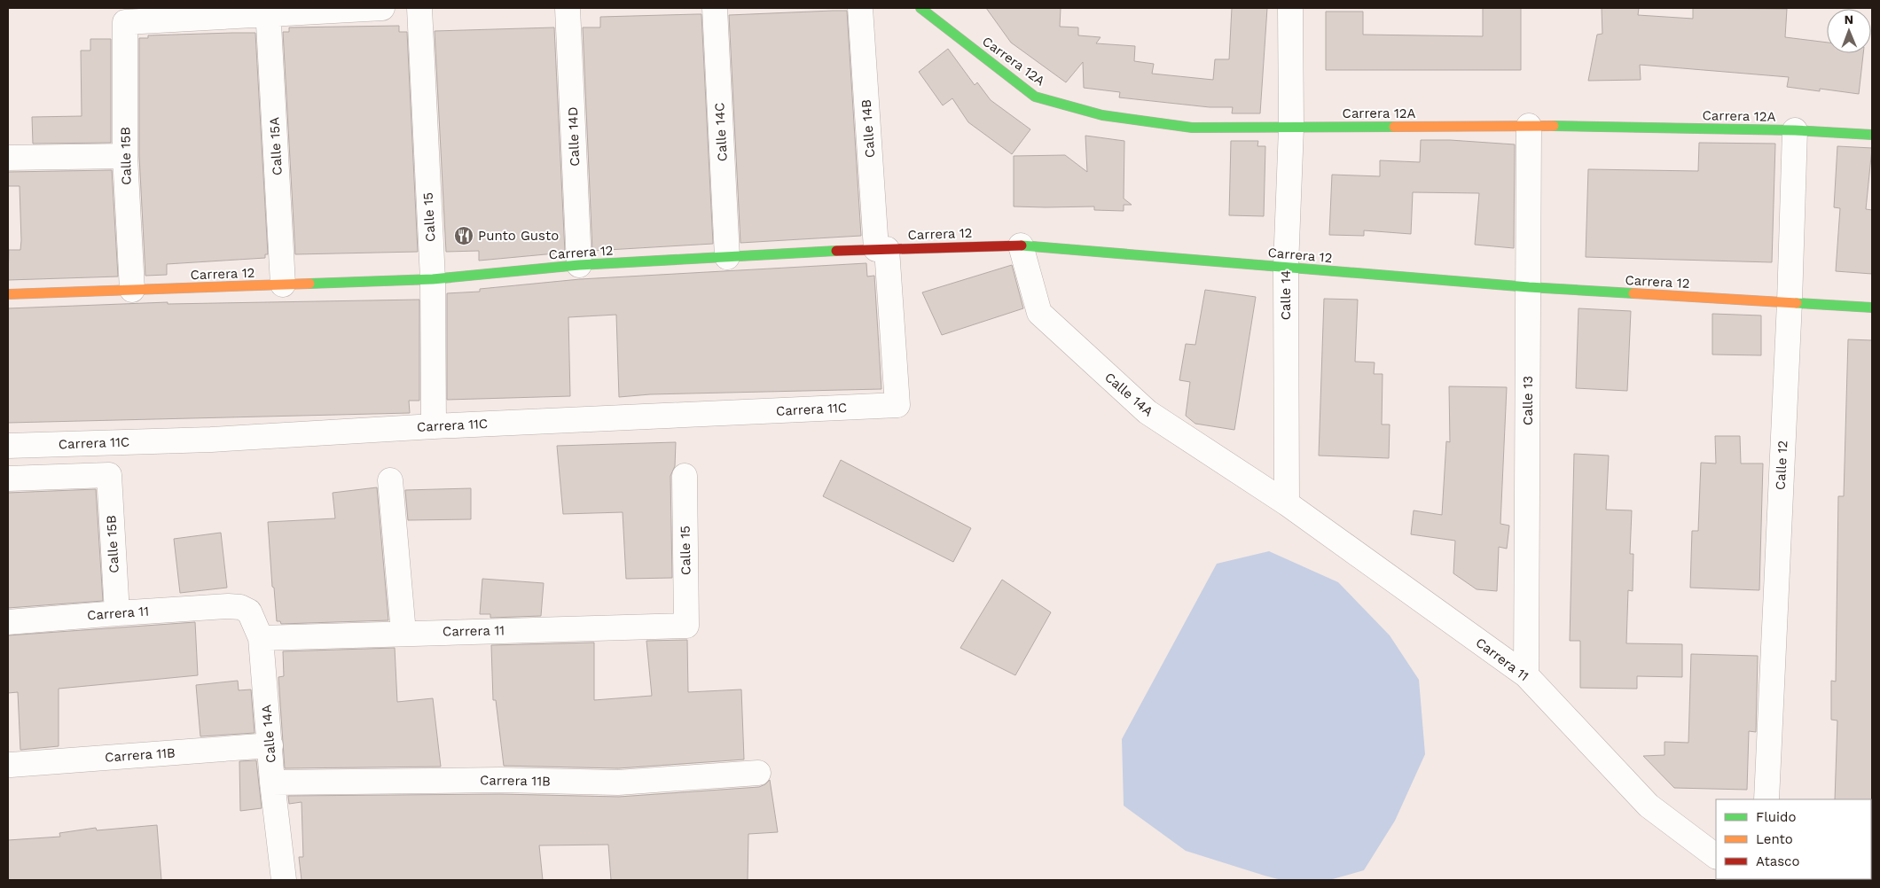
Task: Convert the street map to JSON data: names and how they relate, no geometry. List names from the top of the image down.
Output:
{
  "streets": {
    "street": [
      "Carrera 12A",
      "Calle 14B",
      "Calle 14C",
      "Calle 14D",
      "Calle 15A",
      "Calle 15B",
      "Calle 15",
      "Carrera 12",
      "Calle 14",
      "Calle 14A",
      "Calle 13",
      "Carrera 11C",
      "Calle 12",
      "Carrera 11",
      "Carrera 11B"
    ]
  },
  "crossings": [
    ["Carrera 12A", "Calle 14"],
    ["Carrera 12A", "Calle 13"],
    ["Carrera 12A", "Calle 12"],
    ["Calle 14B", "Carrera 12"],
    ["Calle 14B", "Carrera 11C"],
    ["Calle 14C", "Carrera 12"],
    ["Calle 14D", "Carrera 12"],
    ["Calle 15A", "Calle 15B"],
    ["Calle 15A", "Carrera 12"],
    ["Calle 15B", "Carrera 12"],
    ["Calle 15B", "Carrera 11"],
    ["Calle 15", "Carrera 12"],
    ["Calle 15", "Carrera 11C"],
    ["Calle 15", "Carrera 11"],
    ["Carrera 12", "Calle 14"],
    ["Carrera 12", "Calle 14A"],
    ["Carrera 12", "Calle 13"],
    ["Carrera 12", "Calle 12"],
    ["Calle 14", "Calle 14A"],
    ["Calle 14", "Carrera 11"],
    ["Calle 14A", "Carrera 11"],
    ["Calle 14A", "Carrera 11B"],
    ["Calle 13", "Carrera 11"]
  ],
  "places": {
    "restaurant": ["Punto Gusto"]
  },
  "legend": ["Fluido", "Lento", "Atasco"],
  "north": "top"
}
